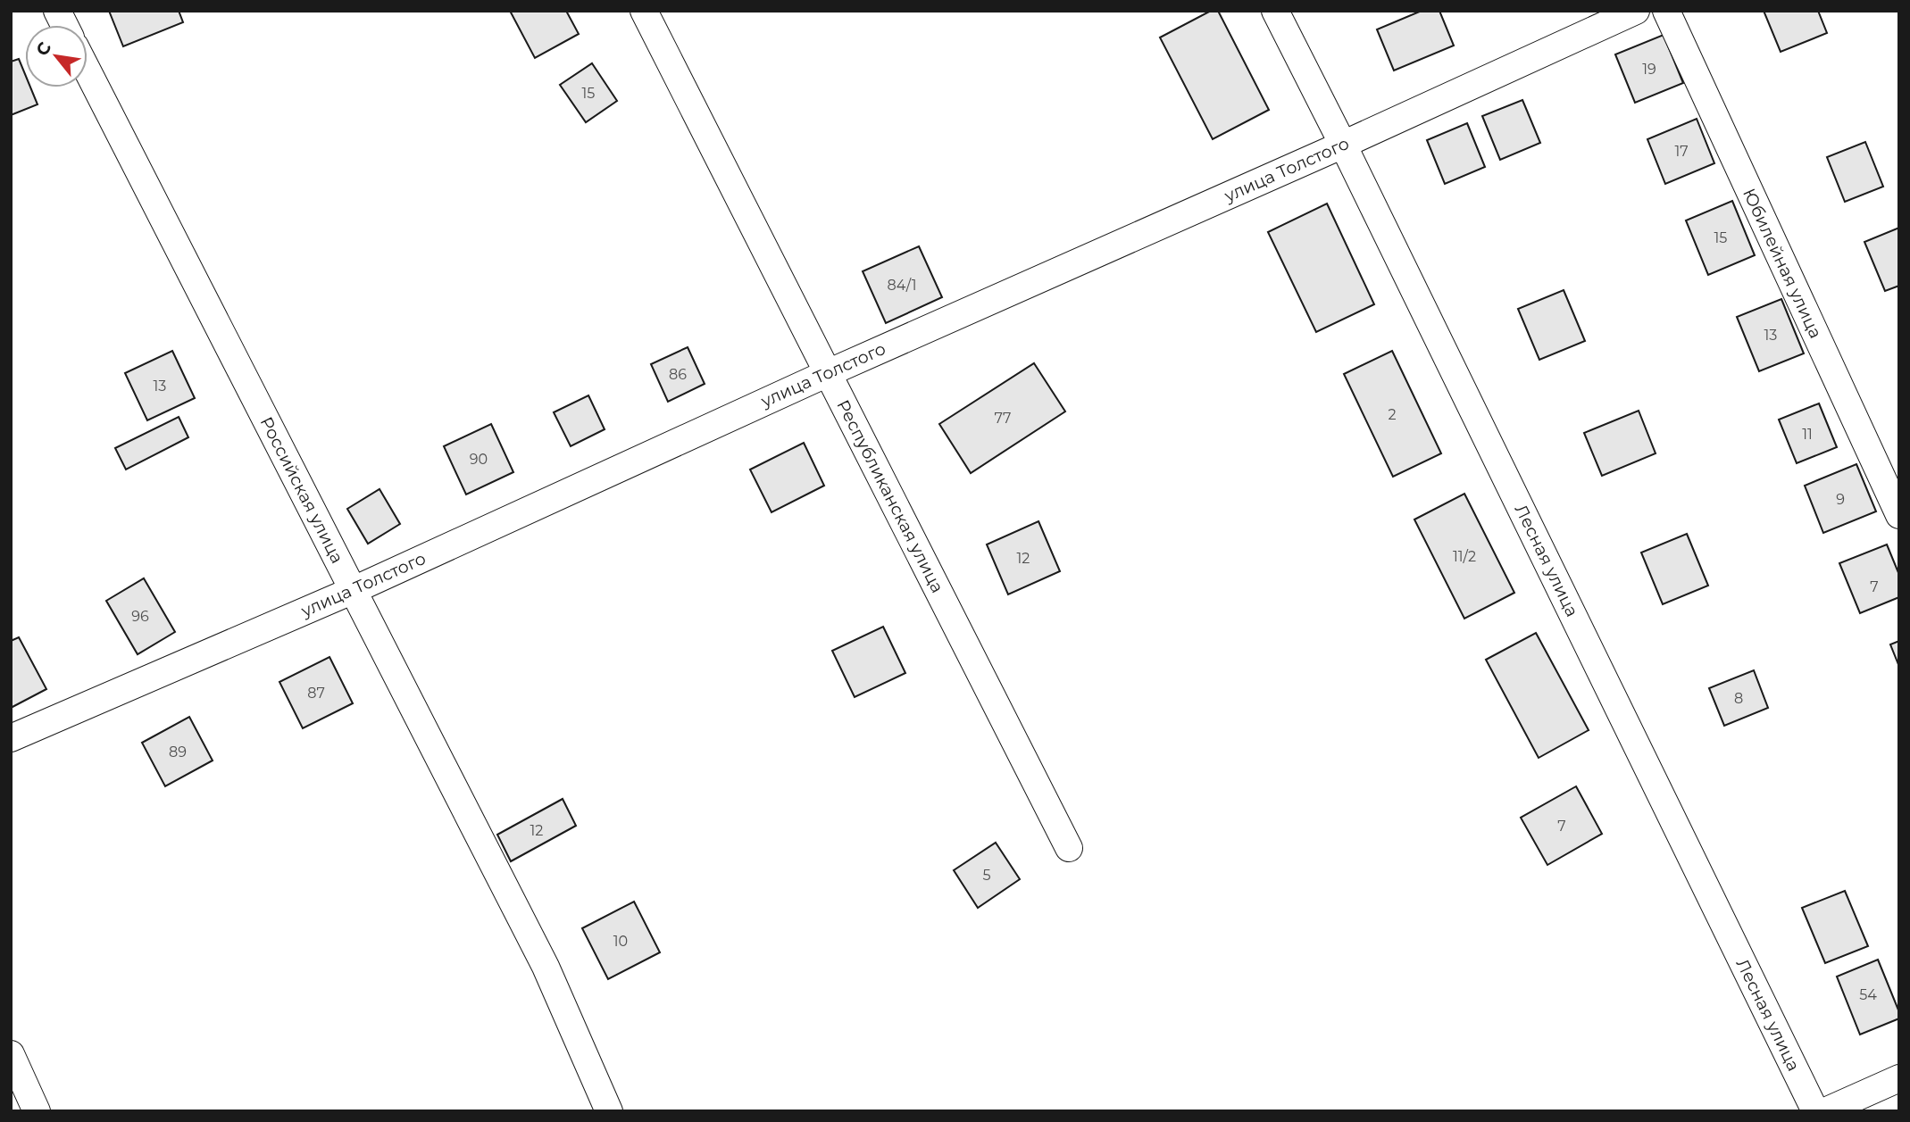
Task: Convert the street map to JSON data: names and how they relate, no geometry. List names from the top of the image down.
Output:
{
  "streets": {
    "street": [
      "улица Толстого",
      "Юбилейная улица",
      "Российская улица",
      "Республиканская улица",
      "Лесная улица"
    ]
  },
  "crossings": [
    ["улица Толстого", "Российская улица"],
    ["улица Толстого", "Республиканская улица"],
    ["улица Толстого", "Лесная улица"]
  ],
  "house_numbers": [
    "19",
    "15",
    "17",
    "15",
    "84/1",
    "13",
    "86",
    "13",
    "2",
    "77",
    "11",
    "90",
    "9",
    "11/2",
    "12",
    "7",
    "96",
    "87",
    "8",
    "89",
    "7",
    "12",
    "5",
    "10",
    "54"
  ],
  "north": "top left"
}
